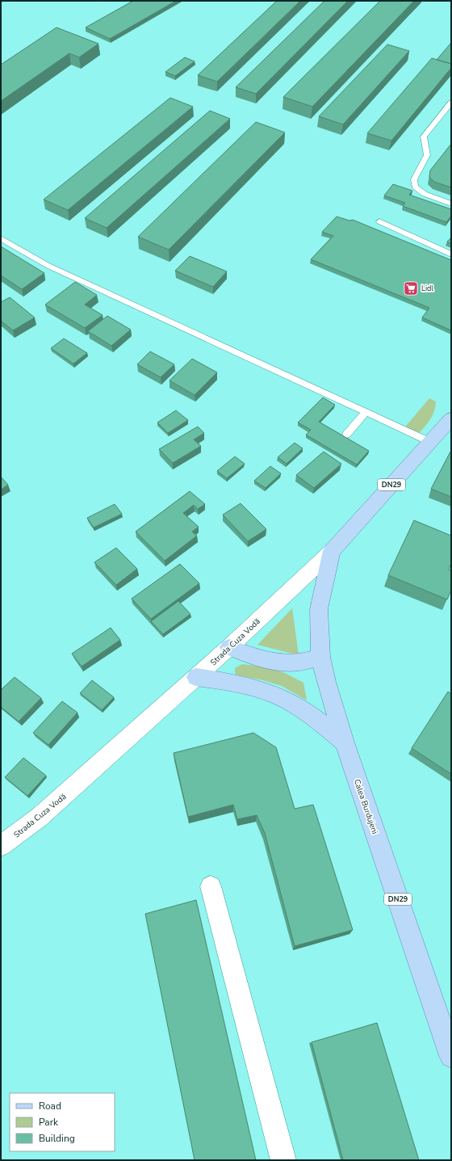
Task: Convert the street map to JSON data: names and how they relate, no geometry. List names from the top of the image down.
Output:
{
  "streets": {
    "main road": ["DN29", "Strada Cuza Vodă", "Calea Burdujeni"]
  },
  "crossings": [
    ["Strada Cuza Vodă", "Calea Burdujeni"]
  ],
  "places": {
    "supermarket": ["Lidl"]
  },
  "legend": ["Road", "Park", "Building"]
}
